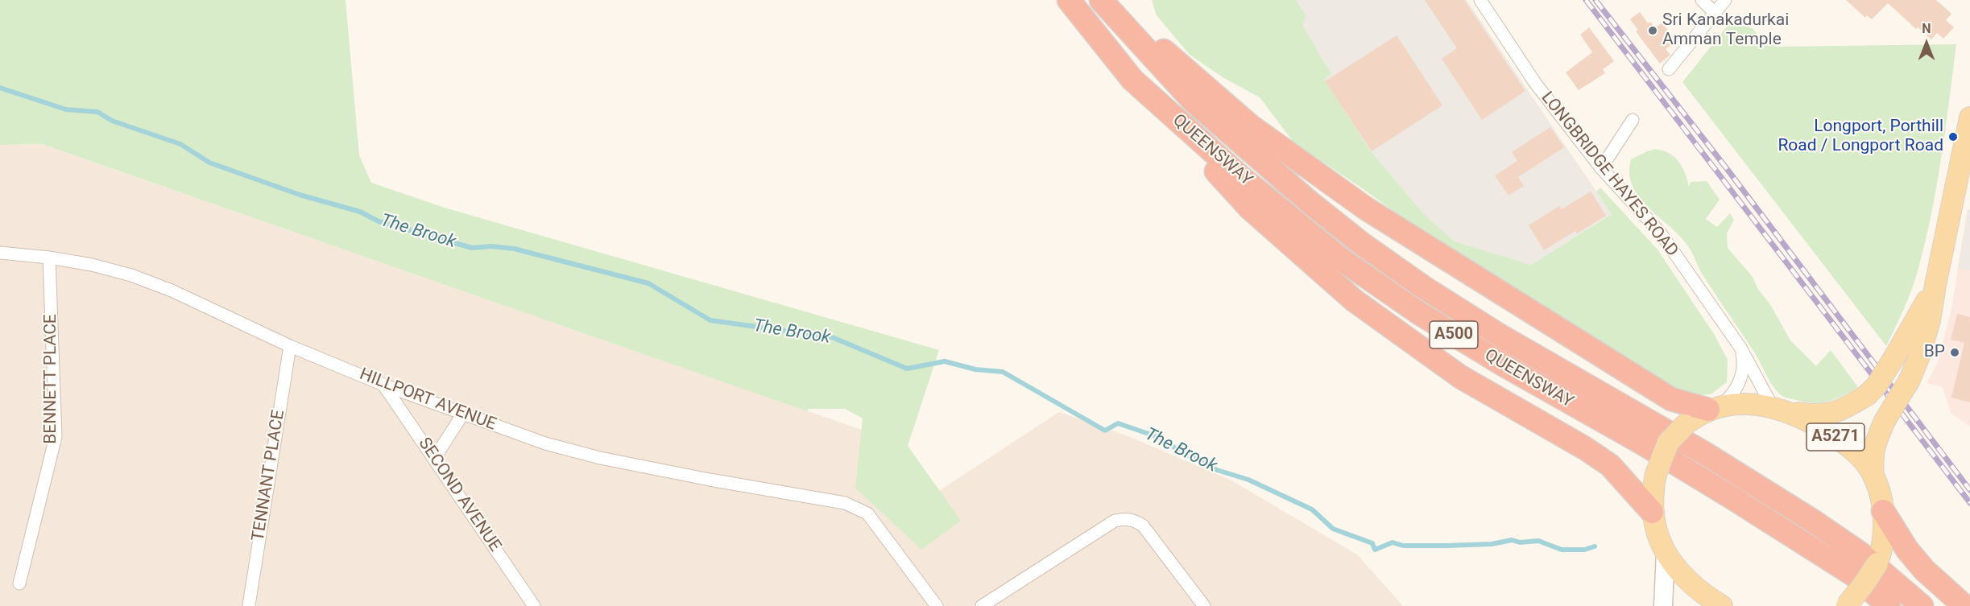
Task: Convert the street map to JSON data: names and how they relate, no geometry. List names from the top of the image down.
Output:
{
  "streets": {
    "highway": ["QUEENSWAY", "A500"],
    "main road": ["A5271"],
    "street": [
      "LONGBRIDGE HAYES ROAD",
      "BENNETT PLACE",
      "HILLPORT AVENUE",
      "TENNANT PLACE",
      "SECOND AVENUE"
    ]
  },
  "crossings": [
    ["LONGBRIDGE HAYES ROAD", "A5271"],
    ["BENNETT PLACE", "HILLPORT AVENUE"],
    ["HILLPORT AVENUE", "TENNANT PLACE"],
    ["HILLPORT AVENUE", "SECOND AVENUE"]
  ],
  "water": ["The Brook"],
  "places": ["Sri Kanakadurkai Amman Temple", "Longport, Porthill Road / Longport Road", "BP"],
  "north": "top"
}
